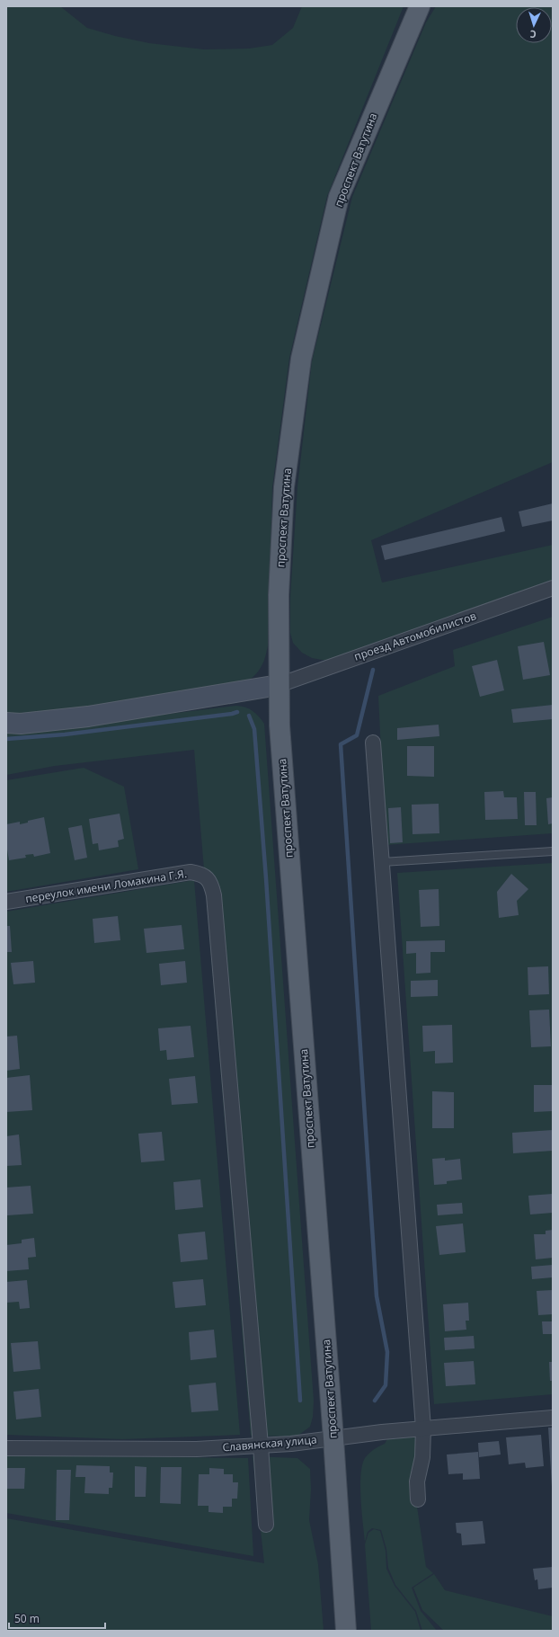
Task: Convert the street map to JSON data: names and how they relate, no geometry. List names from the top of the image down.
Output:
{
  "streets": {
    "main road": ["проспект Ватутина"],
    "street": ["проезд Автомобилистов", "переулок имени Ломакина Г.Я.", "Славянская улица"]
  },
  "crossings": [
    ["проспект Ватутина", "проезд Автомобилистов"],
    ["проспект Ватутина", "Славянская улица"],
    ["переулок имени Ломакина Г.Я.", "Славянская улица"]
  ],
  "scale_bar": "50 m",
  "north": "bottom"
}
